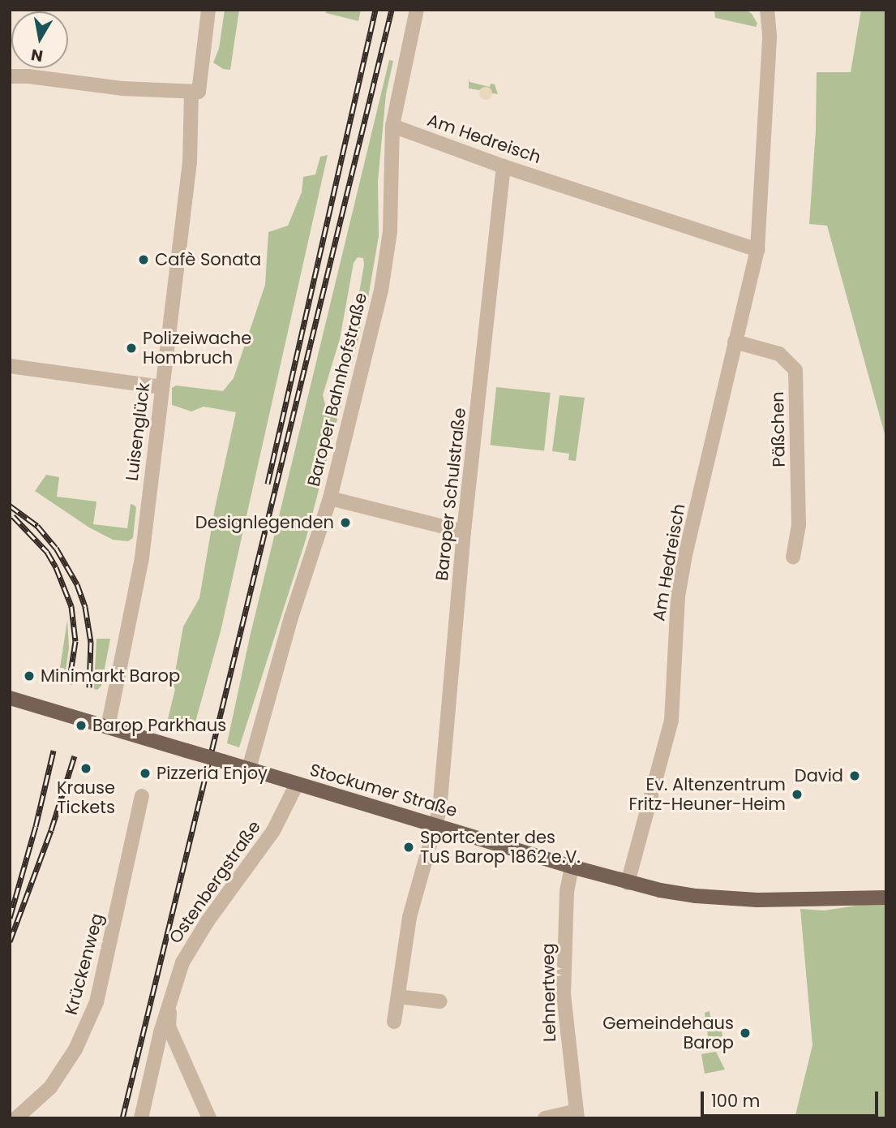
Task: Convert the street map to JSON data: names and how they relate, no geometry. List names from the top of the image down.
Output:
{
  "streets": {
    "main road": ["Stockumer Straße"],
    "street": [
      "Am Hedreisch",
      "Baroper Bahnhofstraße",
      "Päßchen",
      "Luisenglück",
      "Baroper Schulstraße",
      "Ostenbergstraße",
      "Krückenweg",
      "Lehnertweg"
    ]
  },
  "crossings": [
    ["Am Hedreisch", "Baroper Bahnhofstraße"],
    ["Am Hedreisch", "Päßchen"],
    ["Am Hedreisch", "Baroper Schulstraße"],
    ["Am Hedreisch", "Stockumer Straße"],
    ["Baroper Bahnhofstraße", "Stockumer Straße"],
    ["Luisenglück", "Stockumer Straße"],
    ["Baroper Schulstraße", "Stockumer Straße"],
    ["Stockumer Straße", "Ostenbergstraße"],
    ["Stockumer Straße", "Lehnertweg"]
  ],
  "places": [
    "Cafè Sonata",
    "Polizeiwache Hombruch",
    "Designlegenden",
    "Minimarkt Barop",
    "Barop Parkhaus",
    "Krause Tickets",
    "Pizzeria Enjoy",
    "David",
    "Ev. Altenzentrum Fritz-Heuner-Heim",
    "Sportcenter des TuS Barop 1862 e.V.",
    "Gemeindehaus Barop"
  ],
  "scale_bar": "100 m",
  "north": "bottom"
}
